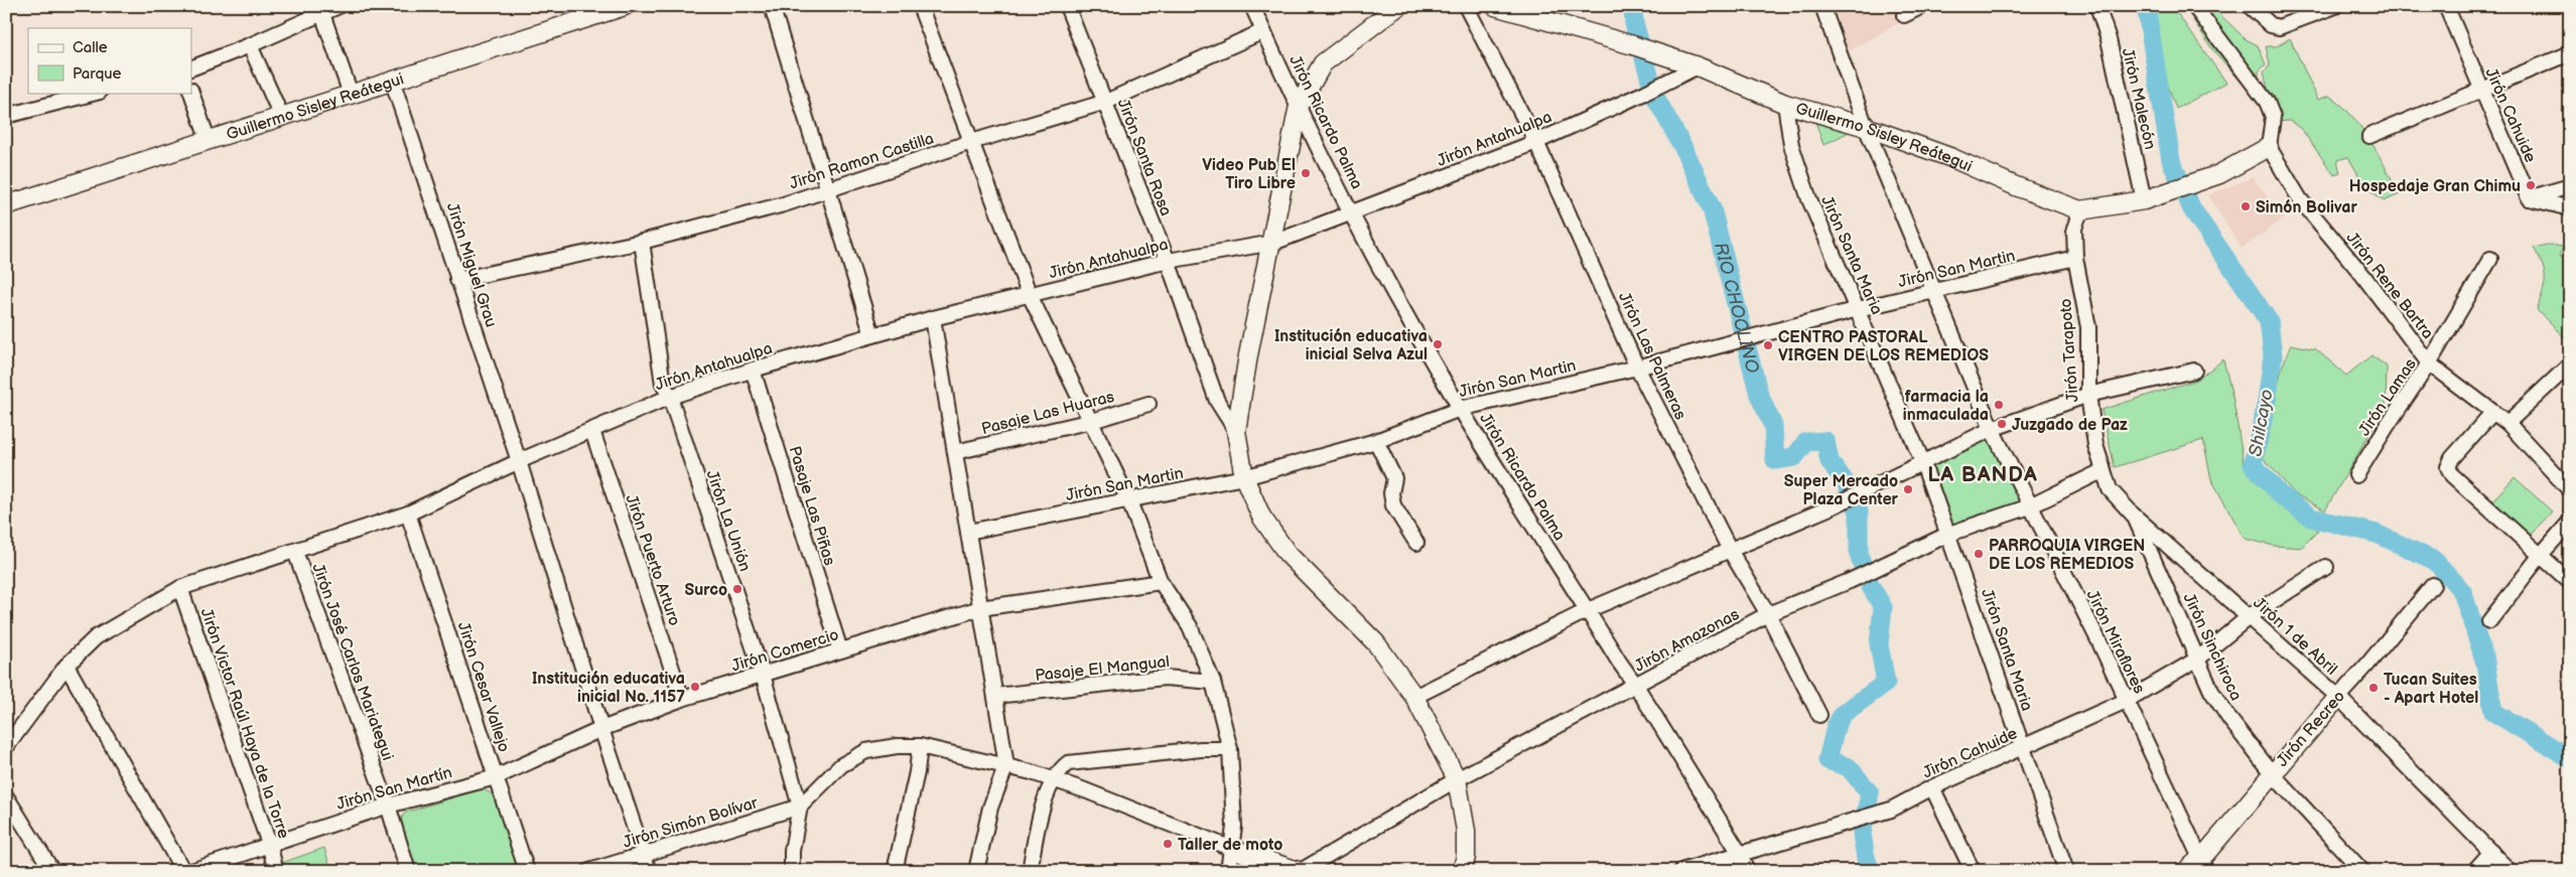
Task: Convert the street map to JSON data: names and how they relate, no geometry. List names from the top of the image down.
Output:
{
  "streets": {
    "main road": ["Guillermo Sisley Reátegui", "Jirón Recreo"],
    "street": [
      "Jirón Malecón",
      "Jirón Cahuide",
      "Jirón Ricardo Palma",
      "Jirón Antahualpa",
      "Jirón Santa Rosa",
      "Jirón Ramon Castilla",
      "Jirón Santa Maria",
      "Jirón Miguel Grau",
      "Jirón San Martin",
      "Jirón Rene Bartra",
      "Jirón Tarapoto",
      "Jirón Las Palmeras",
      "Jirón Lamas",
      "Pasaje Las Huaras",
      "Pasaje Las Piñas",
      "Jirón La Unión",
      "Jirón Puerto Arturo",
      "Jirón 1 de Abril",
      "Jirón Amazonas",
      "Jirón Miraflores",
      "Jirón Sinchiroca",
      "Jirón Comercio",
      "Jirón José Carlos Mariategui",
      "Pasaje El Mangual",
      "Jirón Cesar Vallejo",
      "Jirón Victor Raúl Haya de la Torre",
      "Jirón San Martín",
      "Jirón Simón Bolívar"
    ]
  },
  "crossings": [
    ["Jirón Malecón", "Guillermo Sisley Reátegui"],
    ["Guillermo Sisley Reátegui", "Jirón Antahualpa"],
    ["Guillermo Sisley Reátegui", "Jirón Santa Maria"],
    ["Guillermo Sisley Reátegui", "Jirón Miguel Grau"],
    ["Guillermo Sisley Reátegui", "Jirón Rene Bartra"],
    ["Guillermo Sisley Reátegui", "Jirón Tarapoto"],
    ["Guillermo Sisley Reátegui", "Jirón Miraflores"],
    ["Jirón Cahuide", "Jirón Ricardo Palma"],
    ["Jirón Cahuide", "Jirón Santa Maria"],
    ["Jirón Cahuide", "Jirón 1 de Abril"],
    ["Jirón Cahuide", "Jirón Miraflores"],
    ["Jirón Cahuide", "Jirón Sinchiroca"],
    ["Jirón Ricardo Palma", "Jirón Antahualpa"],
    ["Jirón Ricardo Palma", "Jirón Ramon Castilla"],
    ["Jirón Ricardo Palma", "Jirón San Martin"],
    ["Jirón Ricardo Palma", "Jirón Amazonas"],
    ["Jirón Antahualpa", "Jirón Santa Rosa"],
    ["Jirón Antahualpa", "Jirón Miguel Grau"],
    ["Jirón Antahualpa", "Jirón Las Palmeras"],
    ["Jirón Antahualpa", "Pasaje Las Piñas"],
    ["Jirón Antahualpa", "Jirón La Unión"],
    ["Jirón Antahualpa", "Jirón Puerto Arturo"],
    ["Jirón Antahualpa", "Jirón José Carlos Mariategui"],
    ["Jirón Antahualpa", "Jirón Cesar Vallejo"],
    ["Jirón Antahualpa", "Jirón Victor Raúl Haya de la Torre"],
    ["Jirón Santa Rosa", "Jirón Ramon Castilla"],
    ["Jirón Ramon Castilla", "Jirón Miguel Grau"],
    ["Jirón Ramon Castilla", "Jirón La Unión"],
    ["Jirón Santa Maria", "Jirón San Martin"],
    ["Jirón Santa Maria", "Jirón Amazonas"],
    ["Jirón Miguel Grau", "Jirón Comercio"],
    ["Jirón Miguel Grau", "Jirón San Martín"],
    ["Jirón Miguel Grau", "Jirón Simón Bolívar"],
    ["Jirón San Martin", "Jirón Tarapoto"],
    ["Jirón San Martin", "Jirón Las Palmeras"],
    ["Jirón San Martin", "Jirón Miraflores"],
    ["Jirón Rene Bartra", "Jirón Lamas"],
    ["Jirón Tarapoto", "Jirón 1 de Abril"],
    ["Jirón Tarapoto", "Jirón Amazonas"],
    ["Jirón Las Palmeras", "Jirón Amazonas"],
    ["Pasaje Las Piñas", "Jirón Comercio"],
    ["Jirón La Unión", "Jirón Comercio"],
    ["Jirón La Unión", "Jirón Simón Bolívar"],
    ["Jirón Puerto Arturo", "Jirón Comercio"],
    ["Jirón 1 de Abril", "Jirón Amazonas"],
    ["Jirón 1 de Abril", "Jirón Sinchiroca"],
    ["Jirón 1 de Abril", "Jirón Recreo"],
    ["Jirón Amazonas", "Jirón Miraflores"],
    ["Jirón Miraflores", "Jirón Recreo"],
    ["Jirón Sinchiroca", "Jirón Recreo"],
    ["Jirón Comercio", "Jirón San Martín"],
    ["Jirón José Carlos Mariategui", "Jirón San Martín"],
    ["Jirón Cesar Vallejo", "Jirón San Martín"],
    ["Jirón Victor Raúl Haya de la Torre", "Jirón San Martín"]
  ],
  "districts": ["LA BANDA"],
  "water": ["RIO CHOCLINO", "Shilcayo"],
  "places": [
    "Video Pub El Tiro Libre",
    "Hospedaje Gran Chimu",
    "Simón Bolivar",
    "Institución educativa inicial Selva Azul",
    "CENTRO PASTORAL VIRGEN DE LOS REMEDIOS",
    "farmacia la inmaculada",
    "Juzgado de Paz",
    "Super Mercado Plaza Center",
    "PARROQUIA VIRGEN DE LOS REMEDIOS",
    "Surco",
    "Institución educativa inicial No. 1157",
    "Tucan Suites - Apart Hotel",
    "Taller de moto"
  ],
  "legend": ["Calle", "Parque"]
}
